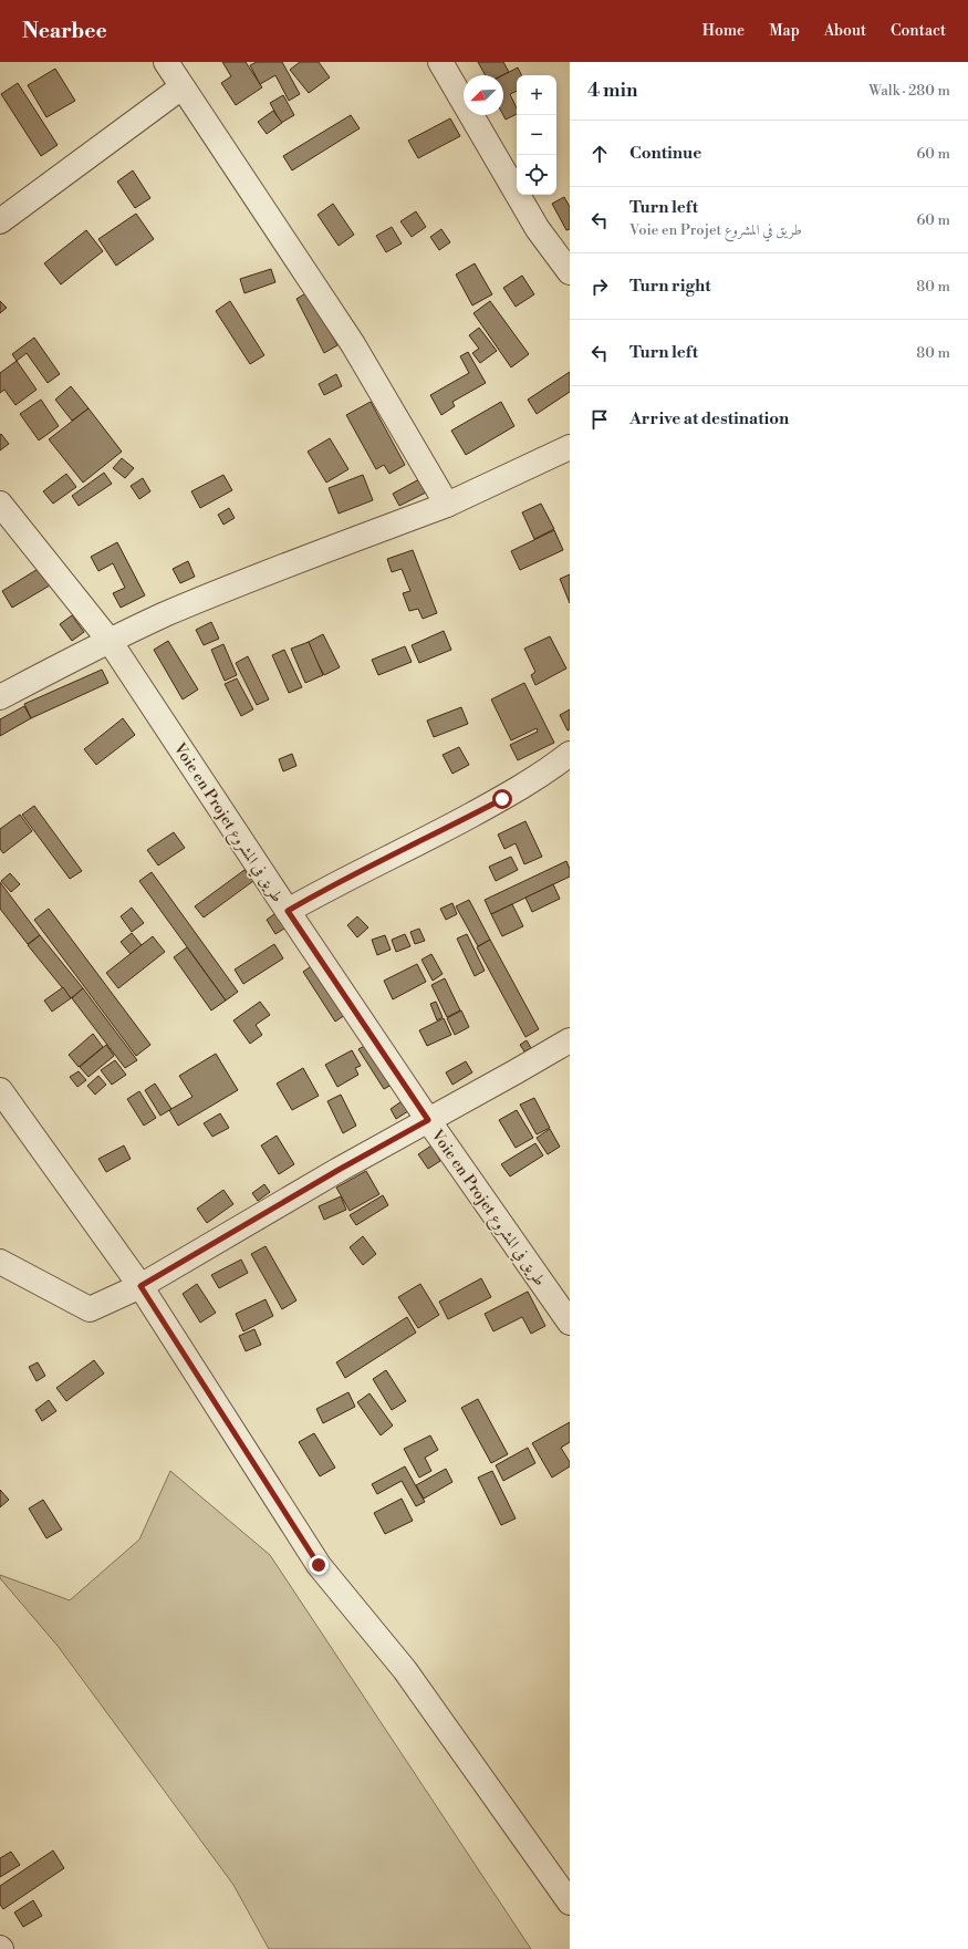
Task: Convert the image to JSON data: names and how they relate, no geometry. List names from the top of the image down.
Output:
{
  "streets": {
    "street": ["Voie en Projet طريق في المشروع"]
  },
  "north": "bottom left",
  "page": {
    "header": "Nearbee",
    "nav": [
      "Home",
      "Map",
      "About",
      "Contact"
    ],
    "heading": ["4 min", "Walk · 280 m"],
    "map_buttons": ["+", "−"],
    "list": [
      ["Continue", "60 m"],
      ["Turn left", "Voie en Projet طريق في المشروع", "60 m"],
      ["Turn right", "80 m"],
      ["Turn left", "80 m"],
      "Arrive at destination"
    ]
  }
}
